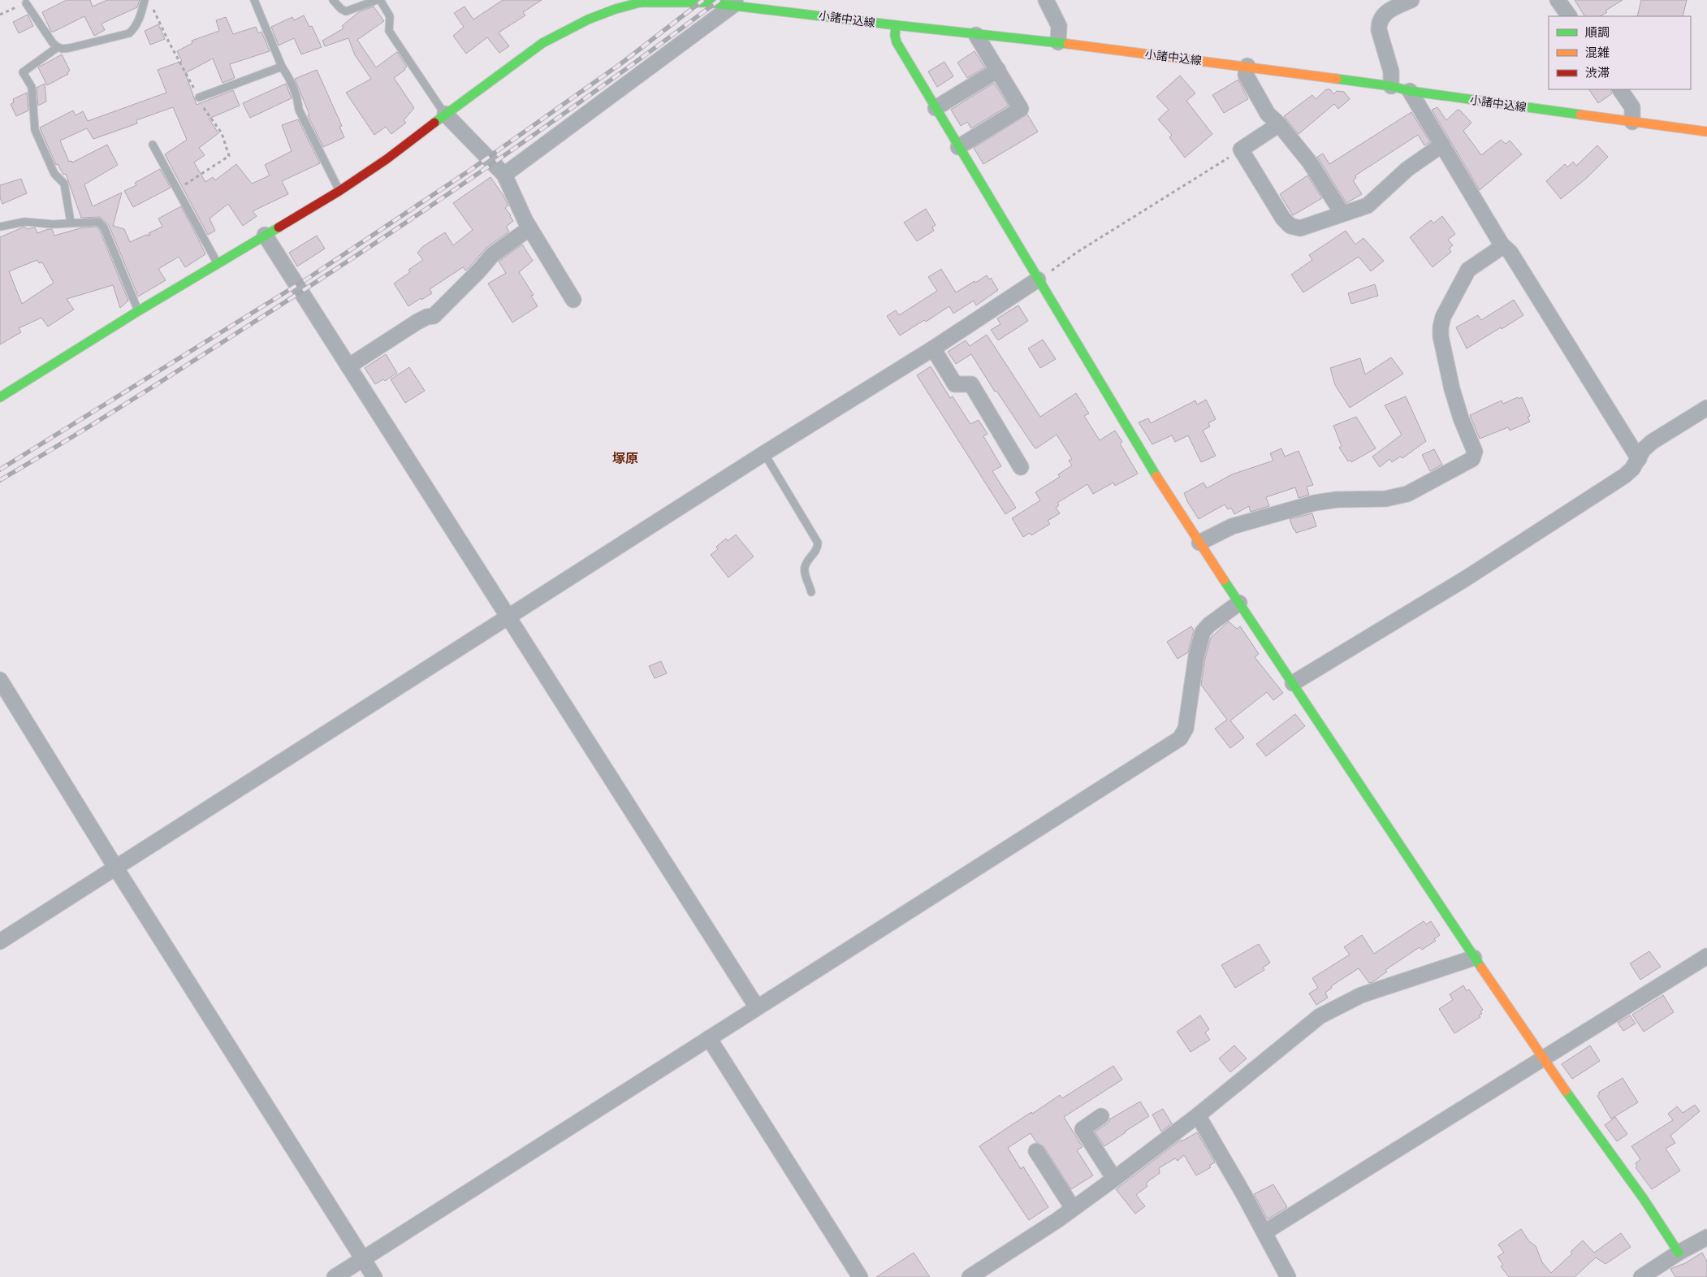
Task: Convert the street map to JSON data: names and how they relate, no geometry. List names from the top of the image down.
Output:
{
  "streets": {
    "street": ["小諸中込線"]
  },
  "districts": ["塚原"],
  "legend": ["順調", "混雑", "渋滞"]
}
